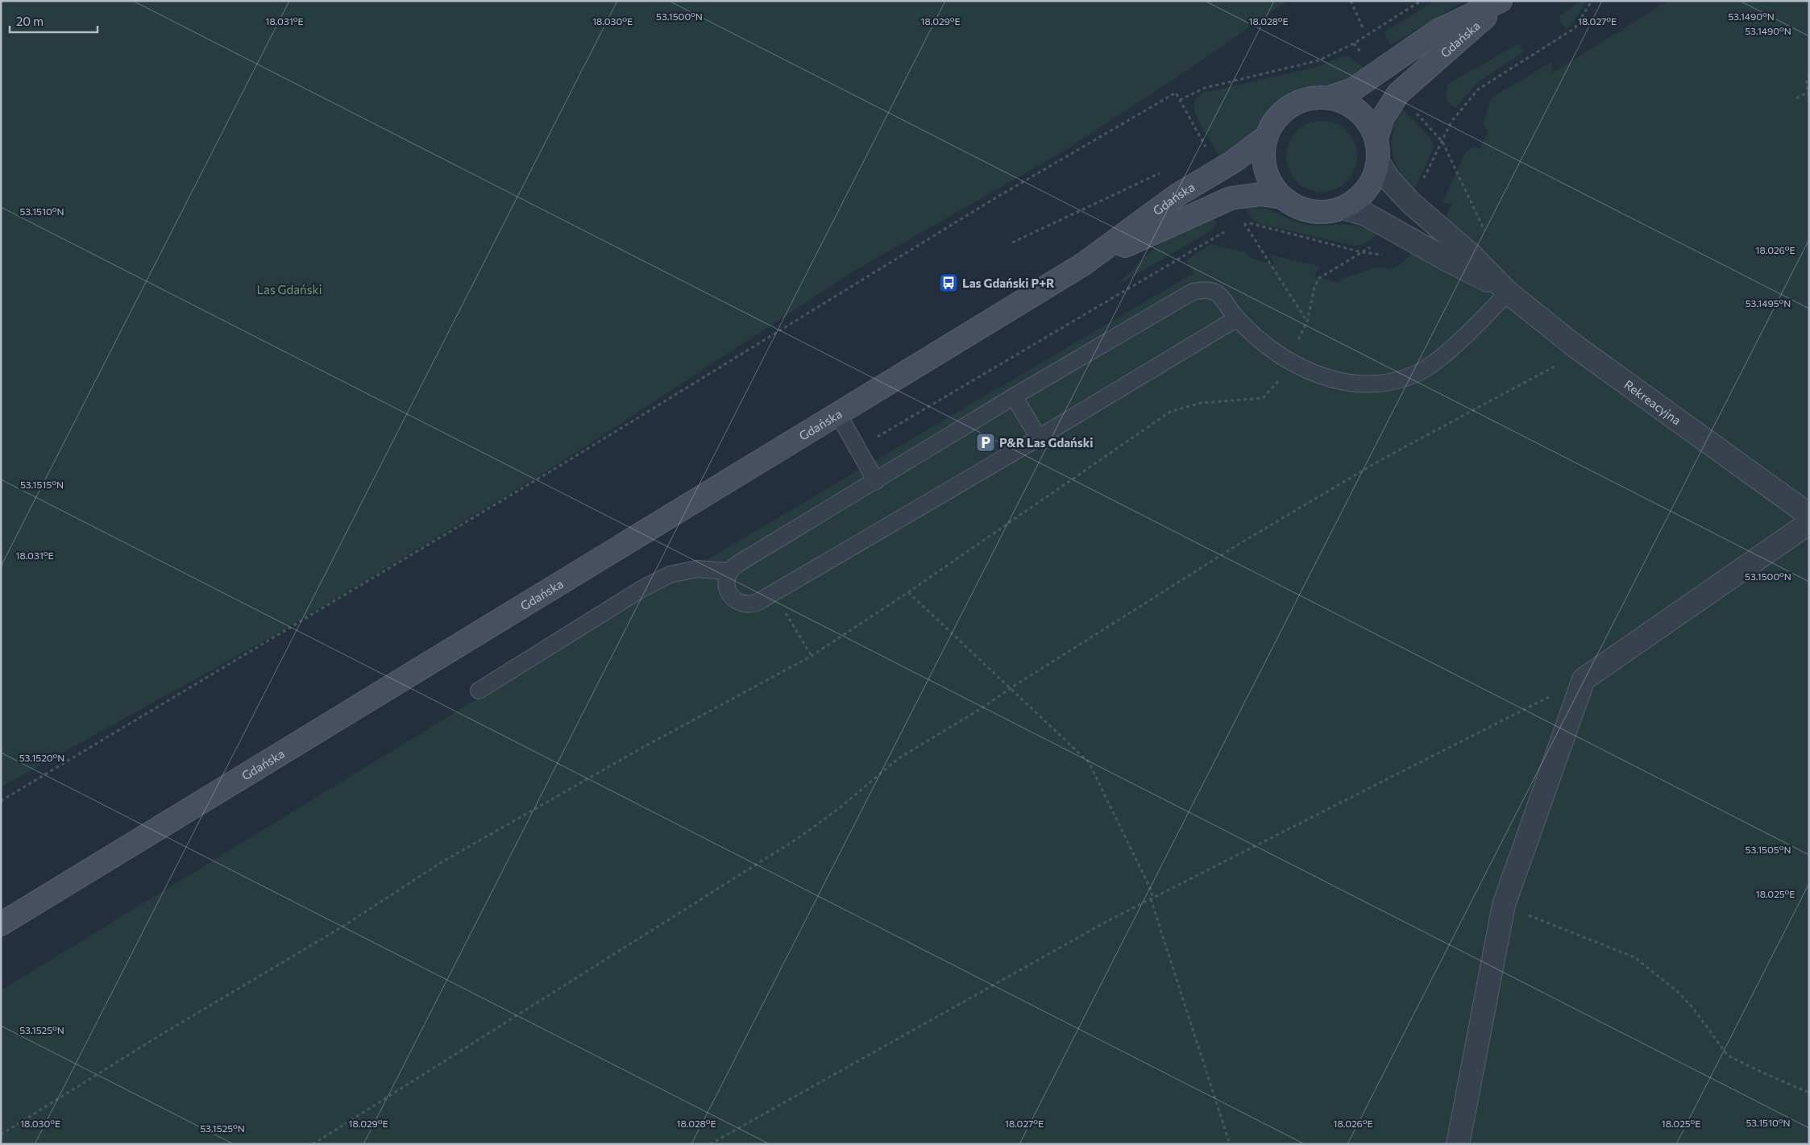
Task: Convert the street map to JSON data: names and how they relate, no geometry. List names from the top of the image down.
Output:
{
  "streets": {
    "main road": ["Gdańska"],
    "street": ["Rekreacyjna"]
  },
  "crossings": [
    ["Gdańska", "Rekreacyjna"]
  ],
  "parks": ["Las Gdański"],
  "places": {
    "bus stop": ["Las Gdański P+R"],
    "parking": ["P&R Las Gdański"]
  },
  "scale_bar": "20 m",
  "coordinates": [
    "53.1490°N",
    "53.1500°N",
    "18.031°E",
    "18.030°E",
    "18.029°E",
    "18.028°E",
    "18.027°E",
    "53.1510°N",
    "18.026°E",
    "53.1495°N",
    "53.1515°N",
    "53.1520°N",
    "53.1505°N",
    "18.025°E",
    "53.1525°N"
  ]
}
